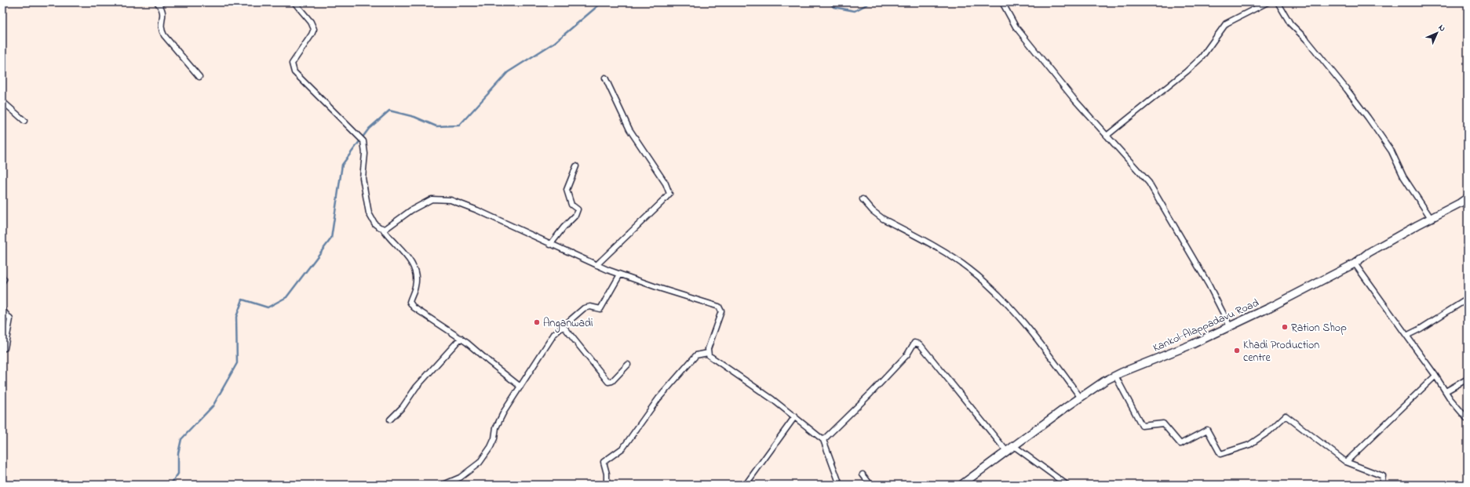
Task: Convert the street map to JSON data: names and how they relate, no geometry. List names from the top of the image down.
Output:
{
  "streets": {
    "main road": ["Kankol-Alappadavu Road"]
  },
  "places": ["Anganwadi", "Ration Shop", "Khadi Production centre"],
  "north": "top right"
}
